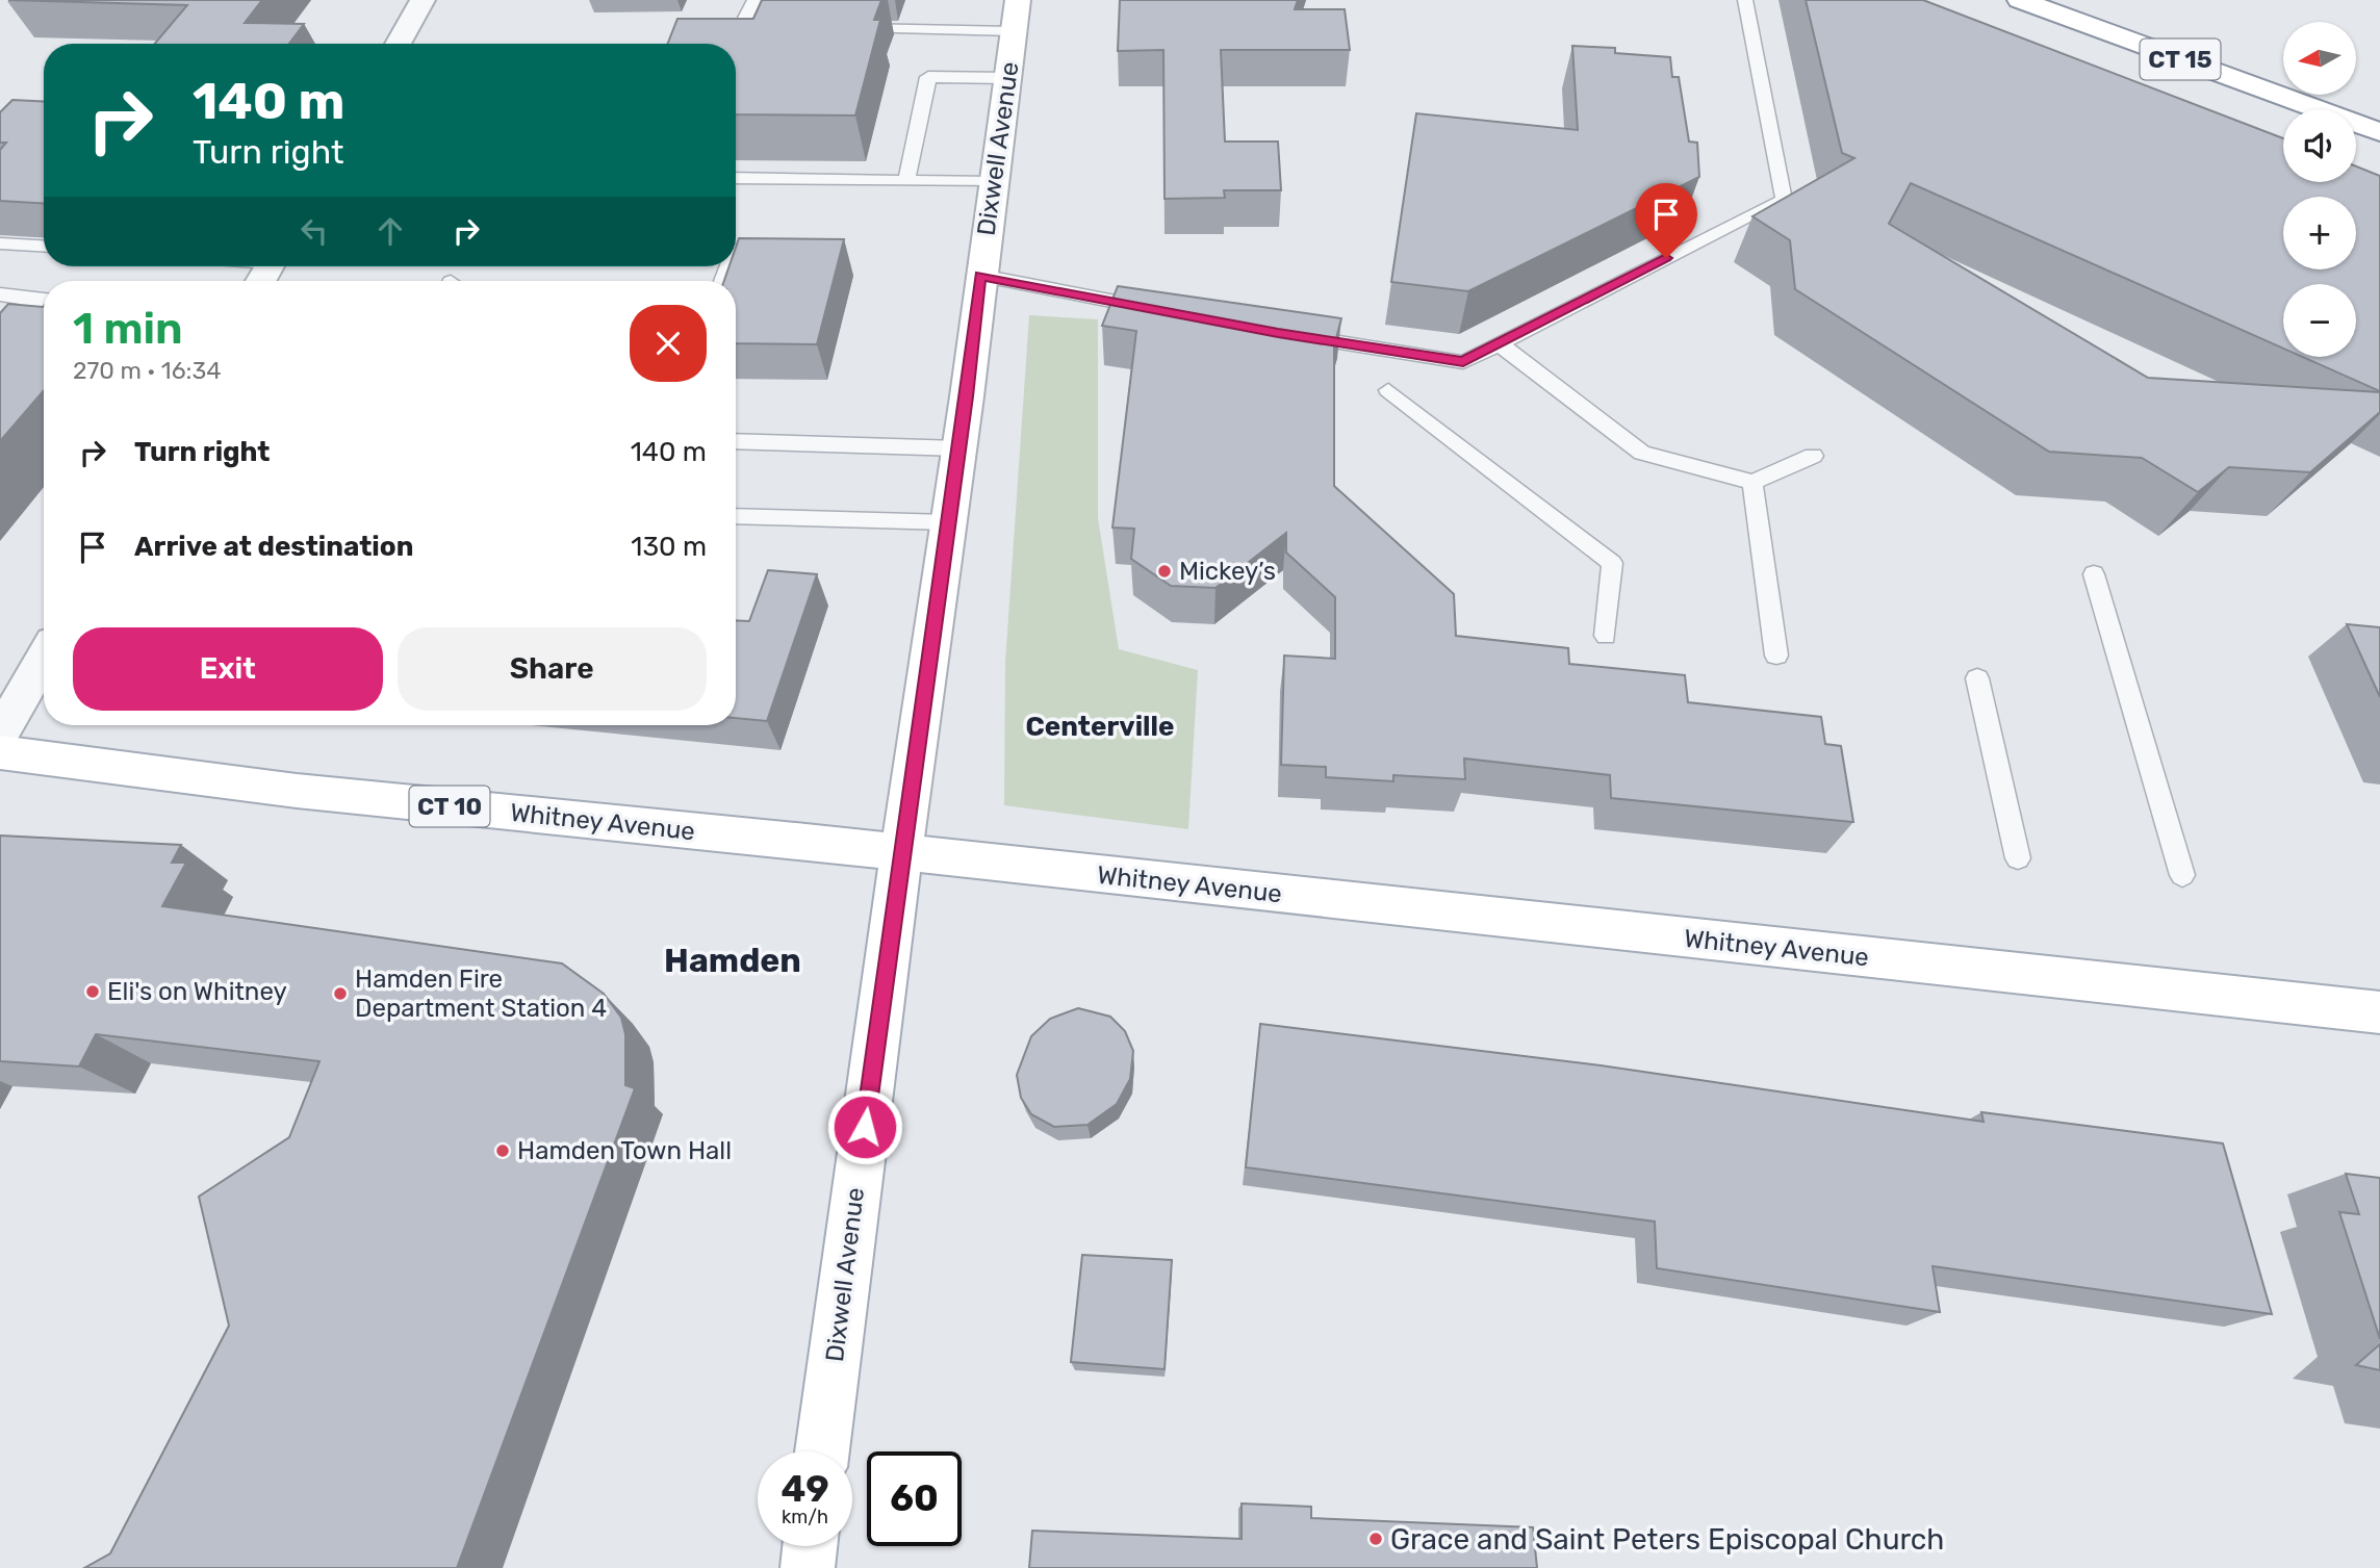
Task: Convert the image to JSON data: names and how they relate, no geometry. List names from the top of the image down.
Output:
{
  "streets": {
    "main road": [
      "CT 15",
      "Dixwell Avenue",
      "CT 10",
      "Whitney Avenue"
    ]
  },
  "crossings": [
    ["Dixwell Avenue", "Whitney Avenue"]
  ],
  "districts": ["Centerville", "Hamden"],
  "places": [
    "Mickey’s",
    "Eli's on Whitney",
    "Hamden Fire Department Station 4",
    "Hamden Town Hall",
    "Grace and Saint Peters Episcopal Church"
  ],
  "north": "left",
  "page": {
    "map_buttons": ["+", "−"],
    "turn": ["140 m", "Turn right"],
    "heading": ["1 min", "270 m · 16:34"],
    "list": [
      {
        "name": "Turn right",
        "value": "140 m"
      },
      {
        "name": "Arrive at destination",
        "value": "130 m"
      }
    ],
    "buttons": ["Exit", "Share"],
    "speed": "49 km/h",
    "limit": "60"
  }
}
